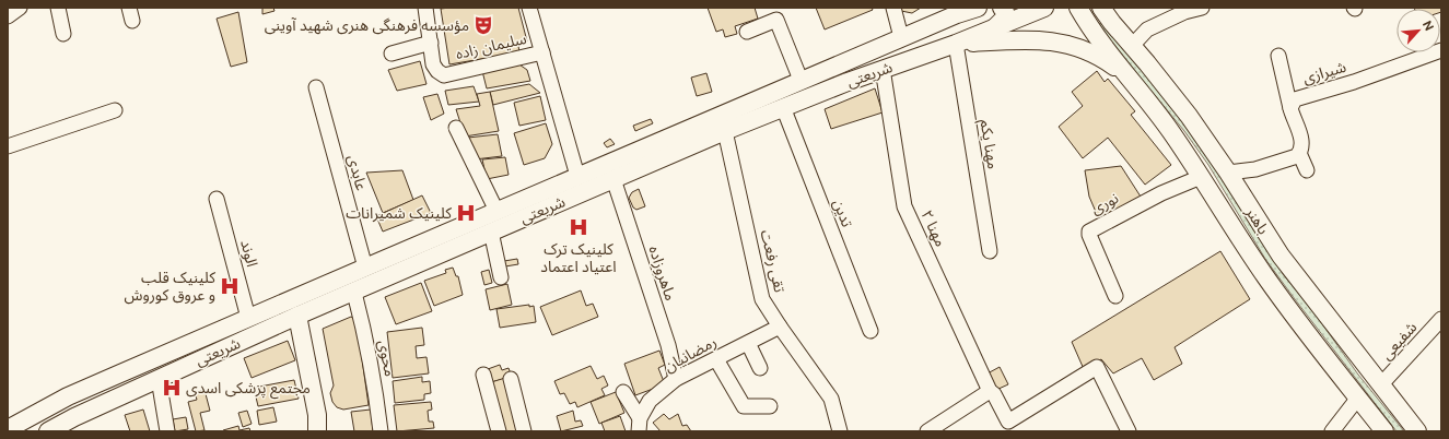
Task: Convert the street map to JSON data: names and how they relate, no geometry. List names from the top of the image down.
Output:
{
  "streets": {
    "main road": ["شریعتی", "باهنر"],
    "street": [
      "سلیمان زاده",
      "شیرازی",
      "مهنا یکم",
      "عابدی",
      "نوری",
      "تدین",
      "مهنا ۲",
      "الوند",
      "تقی رفعت",
      "ماهروزاده",
      "شفیعی",
      "رمضانیان",
      "محوی"
    ]
  },
  "crossings": [
    ["سلیمان زاده", "شریعتی"],
    ["شریعتی", "مهنا یکم"],
    ["شریعتی", "عابدی"],
    ["شریعتی", "تدین"],
    ["شریعتی", "مهنا ۲"],
    ["شریعتی", "الوند"],
    ["شریعتی", "تقی رفعت"],
    ["شریعتی", "ماهروزاده"],
    ["شریعتی", "محوی"],
    ["نوری", "باهنر"],
    ["باهنر", "شفیعی"],
    ["تقی رفعت", "رمضانیان"],
    ["ماهروزاده", "رمضانیان"]
  ],
  "places": {
    "theatre": ["مؤسسه فرهنگی هنری شهید آوینی"],
    "hospital": [
      "کلینیک شمیرانات",
      "کلینیک ترک اعتیاد اعتماد",
      "کلینیک قلب و عروق کوروش",
      "مجتمع پزشکی اسدی"
    ]
  },
  "north": "top right"
}
